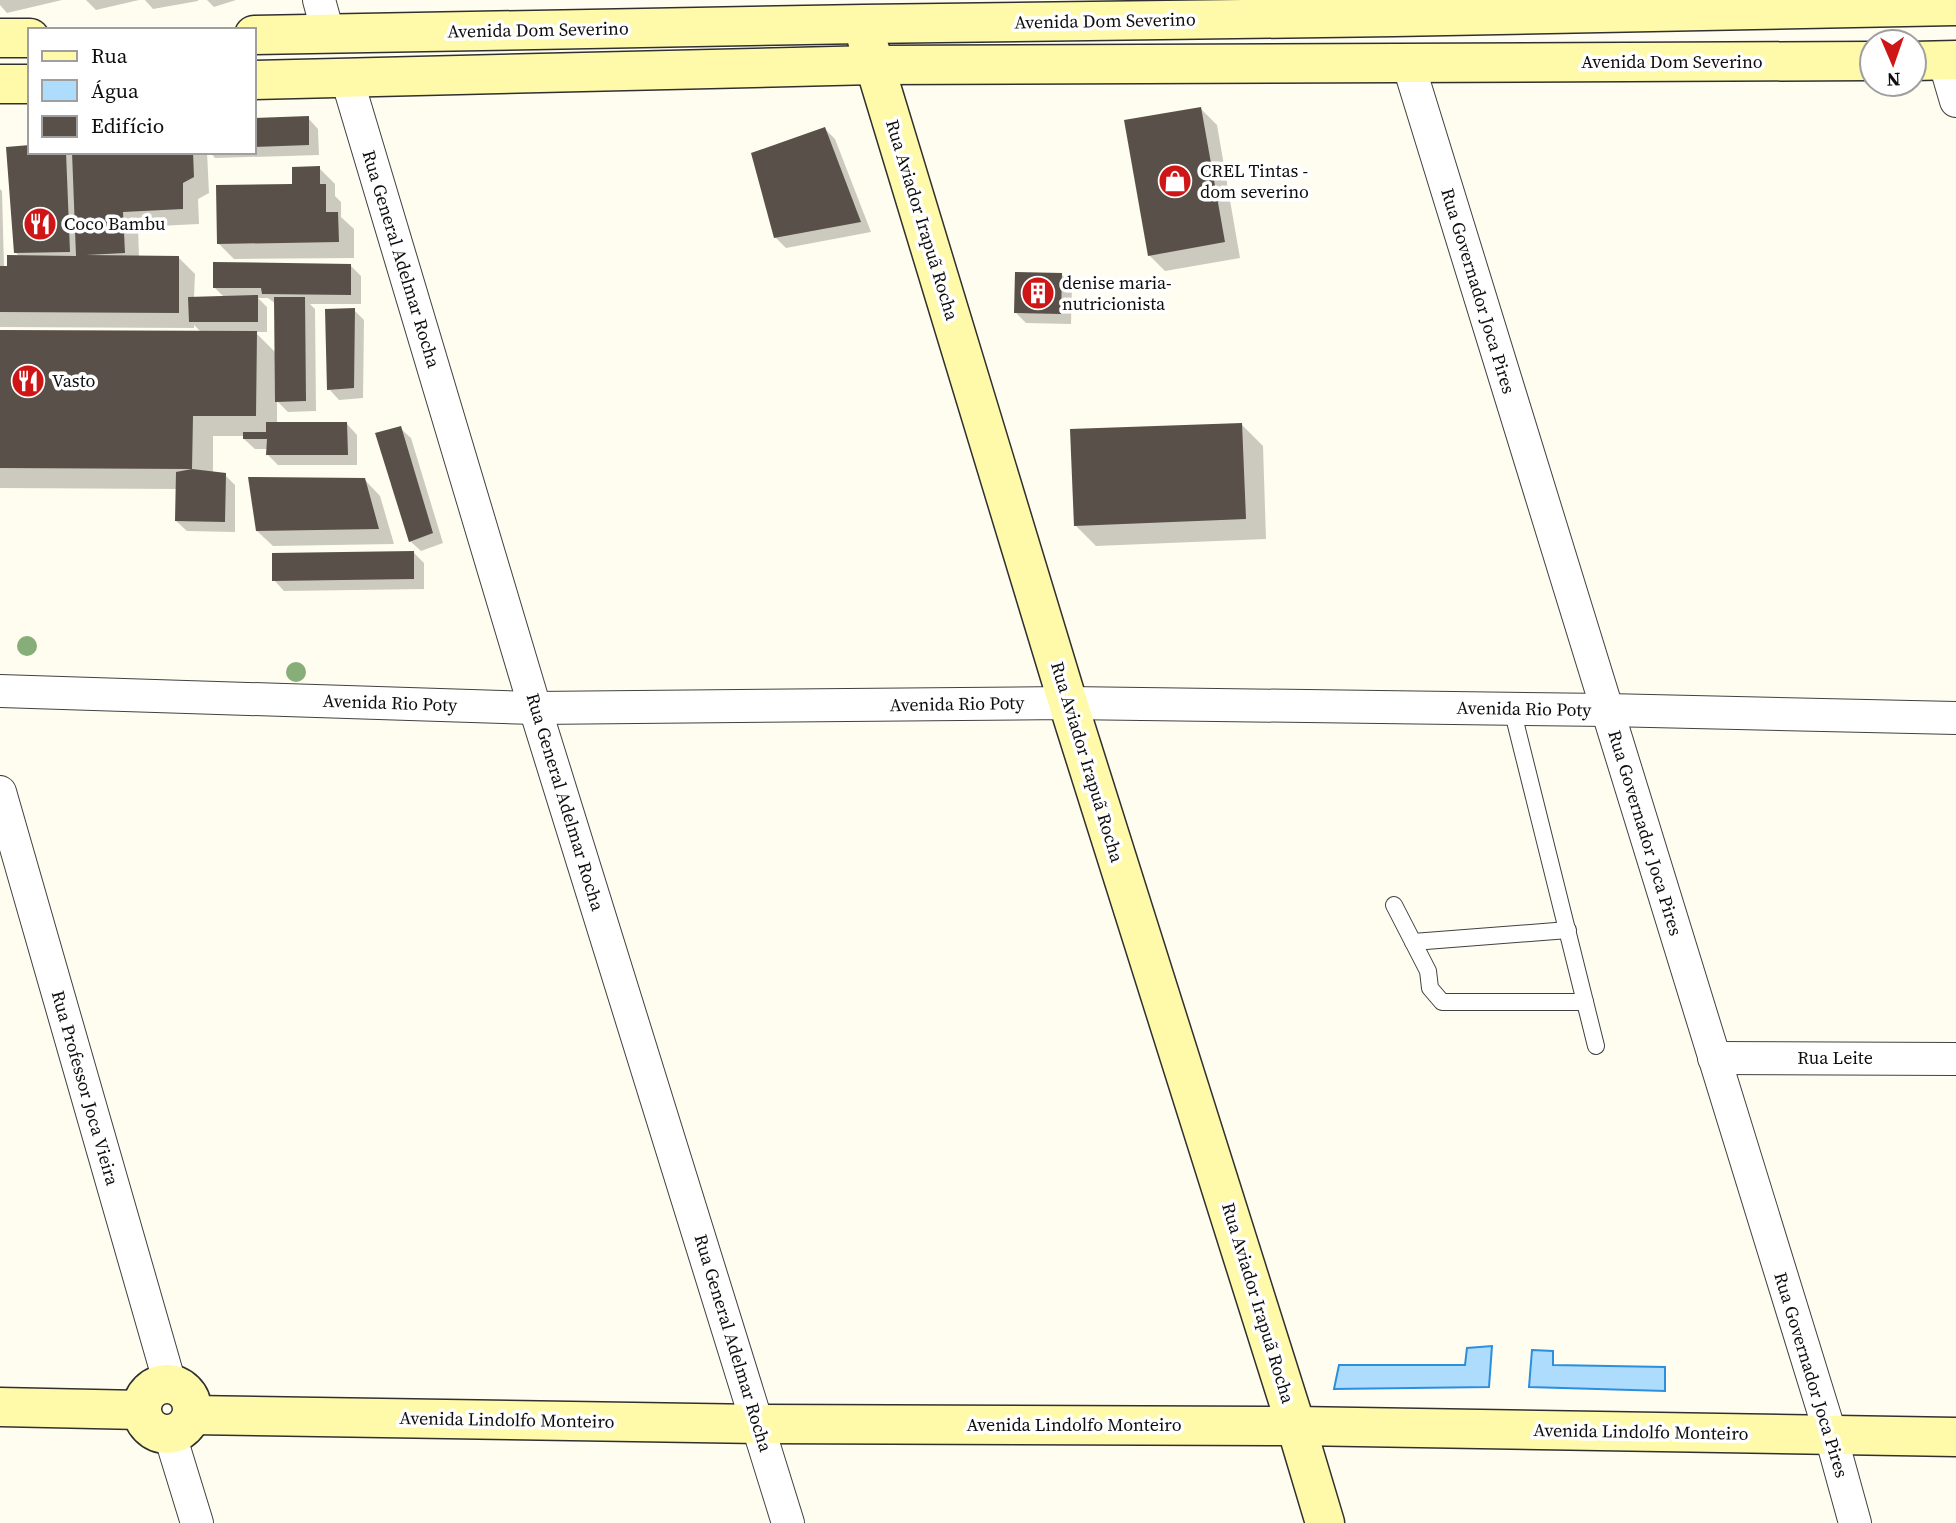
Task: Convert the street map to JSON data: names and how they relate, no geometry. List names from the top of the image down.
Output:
{
  "streets": {
    "street": [
      "Avenida Dom Severino",
      "Rua Aviador Irapuã Rocha",
      "Rua General Adelmar Rocha",
      "Rua Governador Joca Pires",
      "Avenida Rio Poty",
      "Rua Leite",
      "Rua Professor Joca Vieira",
      "Avenida Lindolfo Monteiro"
    ]
  },
  "crossings": [
    ["Avenida Dom Severino", "Rua Aviador Irapuã Rocha"],
    ["Avenida Dom Severino", "Rua General Adelmar Rocha"],
    ["Avenida Dom Severino", "Rua Governador Joca Pires"],
    ["Rua Aviador Irapuã Rocha", "Avenida Rio Poty"],
    ["Rua Aviador Irapuã Rocha", "Avenida Lindolfo Monteiro"],
    ["Rua General Adelmar Rocha", "Avenida Rio Poty"],
    ["Rua General Adelmar Rocha", "Avenida Lindolfo Monteiro"],
    ["Rua Governador Joca Pires", "Avenida Rio Poty"],
    ["Rua Governador Joca Pires", "Rua Leite"],
    ["Rua Governador Joca Pires", "Avenida Lindolfo Monteiro"]
  ],
  "places": {
    "shop": ["CREL Tintas - dom severino"],
    "restaurant": ["Coco Bambu", "Vasto"],
    "building": ["denise maria- nutricionista"]
  },
  "legend": ["Rua", "Água", "Edifício"],
  "north": "bottom"
}
